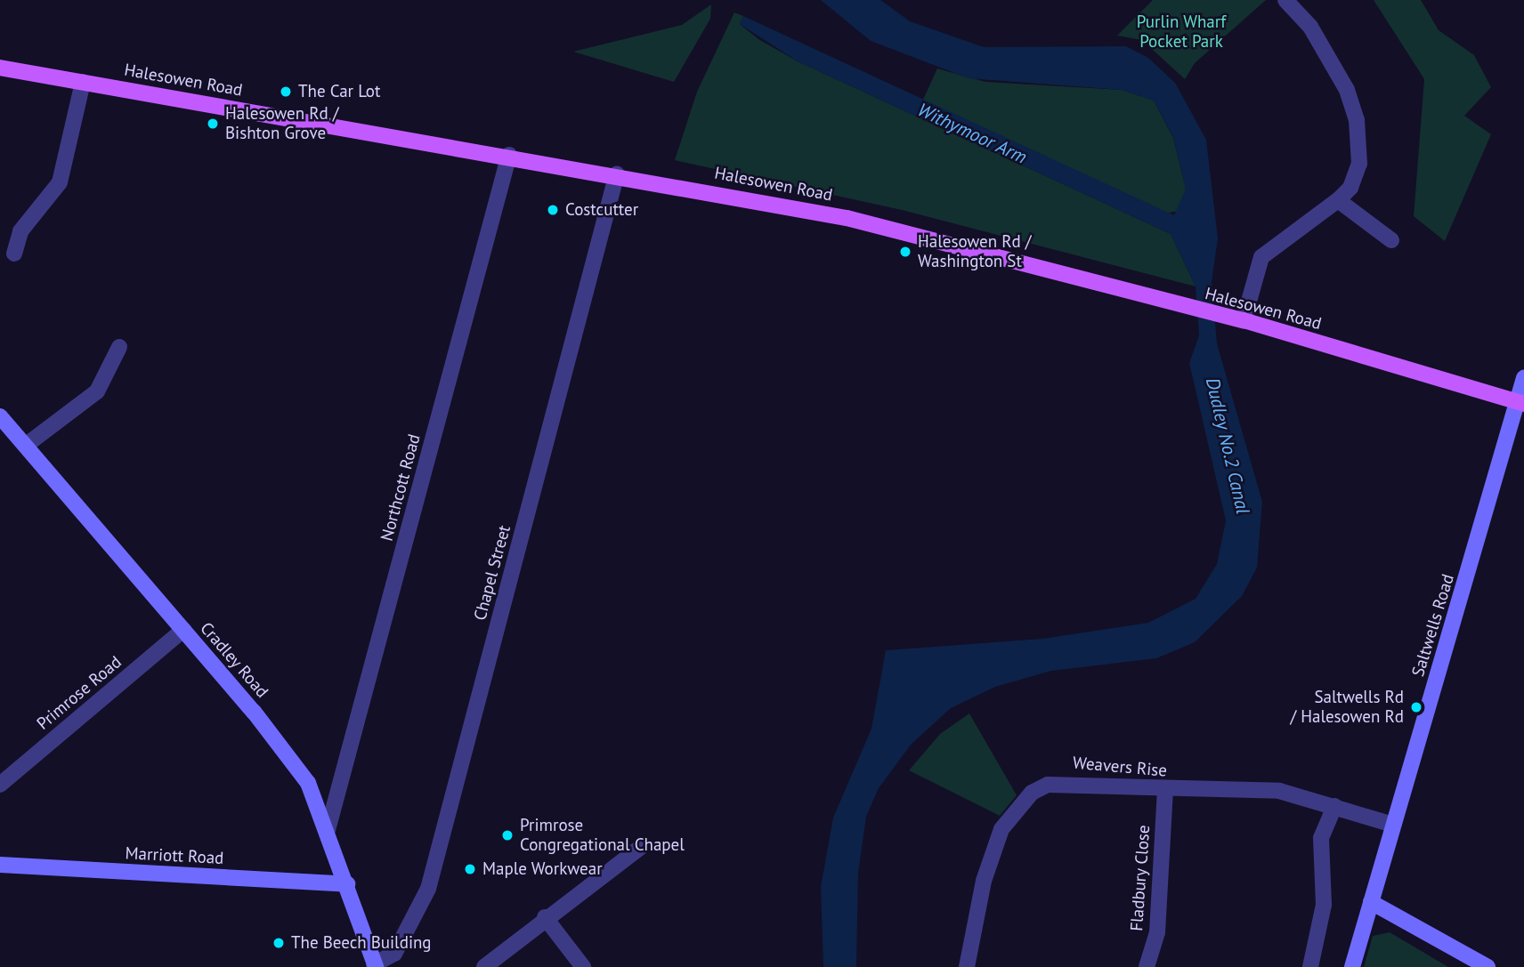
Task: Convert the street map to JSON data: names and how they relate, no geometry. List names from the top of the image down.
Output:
{
  "streets": {
    "main road": ["Halesowen Road"],
    "street": [
      "Northcott Road",
      "Chapel Street",
      "Saltwells Road",
      "Cradley Road",
      "Primrose Road",
      "Weavers Rise",
      "Marriott Road",
      "Fladbury Close"
    ]
  },
  "crossings": [
    ["Halesowen Road", "Northcott Road"],
    ["Halesowen Road", "Chapel Street"],
    ["Halesowen Road", "Saltwells Road"],
    ["Northcott Road", "Cradley Road"],
    ["Chapel Street", "Cradley Road"],
    ["Saltwells Road", "Weavers Rise"],
    ["Cradley Road", "Primrose Road"],
    ["Cradley Road", "Marriott Road"],
    ["Weavers Rise", "Fladbury Close"]
  ],
  "water": ["Withymoor Arm", "Dudley No.2 Canal"],
  "parks": ["Purlin Wharf Pocket Park"],
  "places": [
    "The Car Lot",
    "Halesowen Rd / Bishton Grove",
    "Costcutter",
    "Halesowen Rd / Washington St",
    "Saltwells Rd / Halesowen Rd",
    "Primrose Congregational Chapel",
    "Maple Workwear",
    "The Beech Building"
  ]
}
